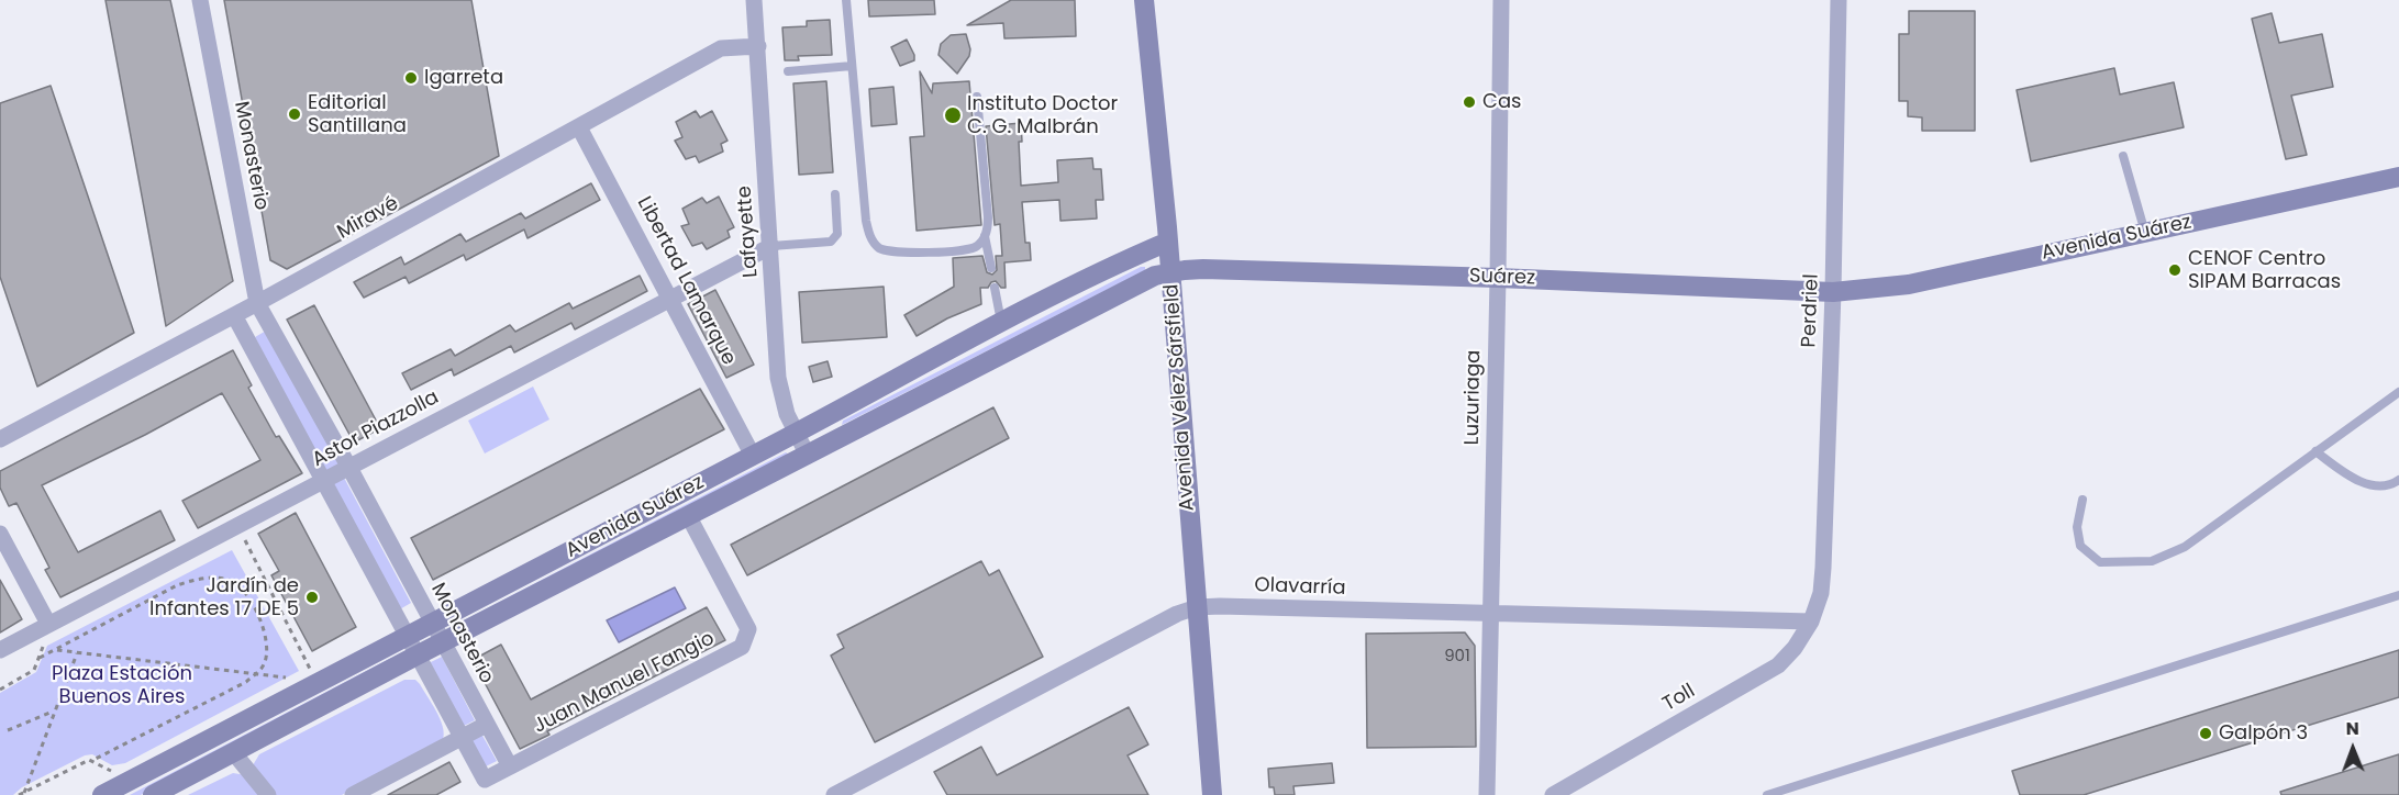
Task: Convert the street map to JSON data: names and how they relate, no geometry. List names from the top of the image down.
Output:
{
  "streets": {
    "street": [
      "Monasterio",
      "Miravé",
      "Lafayette",
      "Avenida Suárez",
      "Suárez",
      "Libertad Lamarque",
      "Perdriel",
      "Avenida Vélez Sársfield",
      "Luzuriaga",
      "Astor Piazzolla",
      "Olavarría",
      "Juan Manuel Fangio",
      "Toll"
    ]
  },
  "crossings": [
    ["Monasterio", "Miravé"],
    ["Monasterio", "Avenida Suárez"],
    ["Monasterio", "Astor Piazzolla"],
    ["Monasterio", "Juan Manuel Fangio"],
    ["Miravé", "Lafayette"],
    ["Miravé", "Libertad Lamarque"],
    ["Lafayette", "Avenida Suárez"],
    ["Lafayette", "Astor Piazzolla"],
    ["Avenida Suárez", "Suárez"],
    ["Avenida Suárez", "Libertad Lamarque"],
    ["Avenida Suárez", "Perdriel"],
    ["Avenida Suárez", "Avenida Vélez Sársfield"],
    ["Avenida Suárez", "Juan Manuel Fangio"],
    ["Suárez", "Perdriel"],
    ["Suárez", "Avenida Vélez Sársfield"],
    ["Suárez", "Luzuriaga"],
    ["Libertad Lamarque", "Astor Piazzolla"],
    ["Perdriel", "Olavarría"],
    ["Perdriel", "Toll"],
    ["Avenida Vélez Sársfield", "Olavarría"],
    ["Luzuriaga", "Olavarría"],
    ["Olavarría", "Toll"]
  ],
  "parks": ["Plaza Estación Buenos Aires"],
  "places": [
    "Igarreta",
    "Cas",
    "Editorial Santillana",
    "Instituto Doctor C. G. Malbrán",
    "CENOF Centro SIPAM Barracas",
    "Jardín de Infantes 17 DE 5",
    "Galpón 3"
  ],
  "house_numbers": ["901"],
  "north": "top"
}
